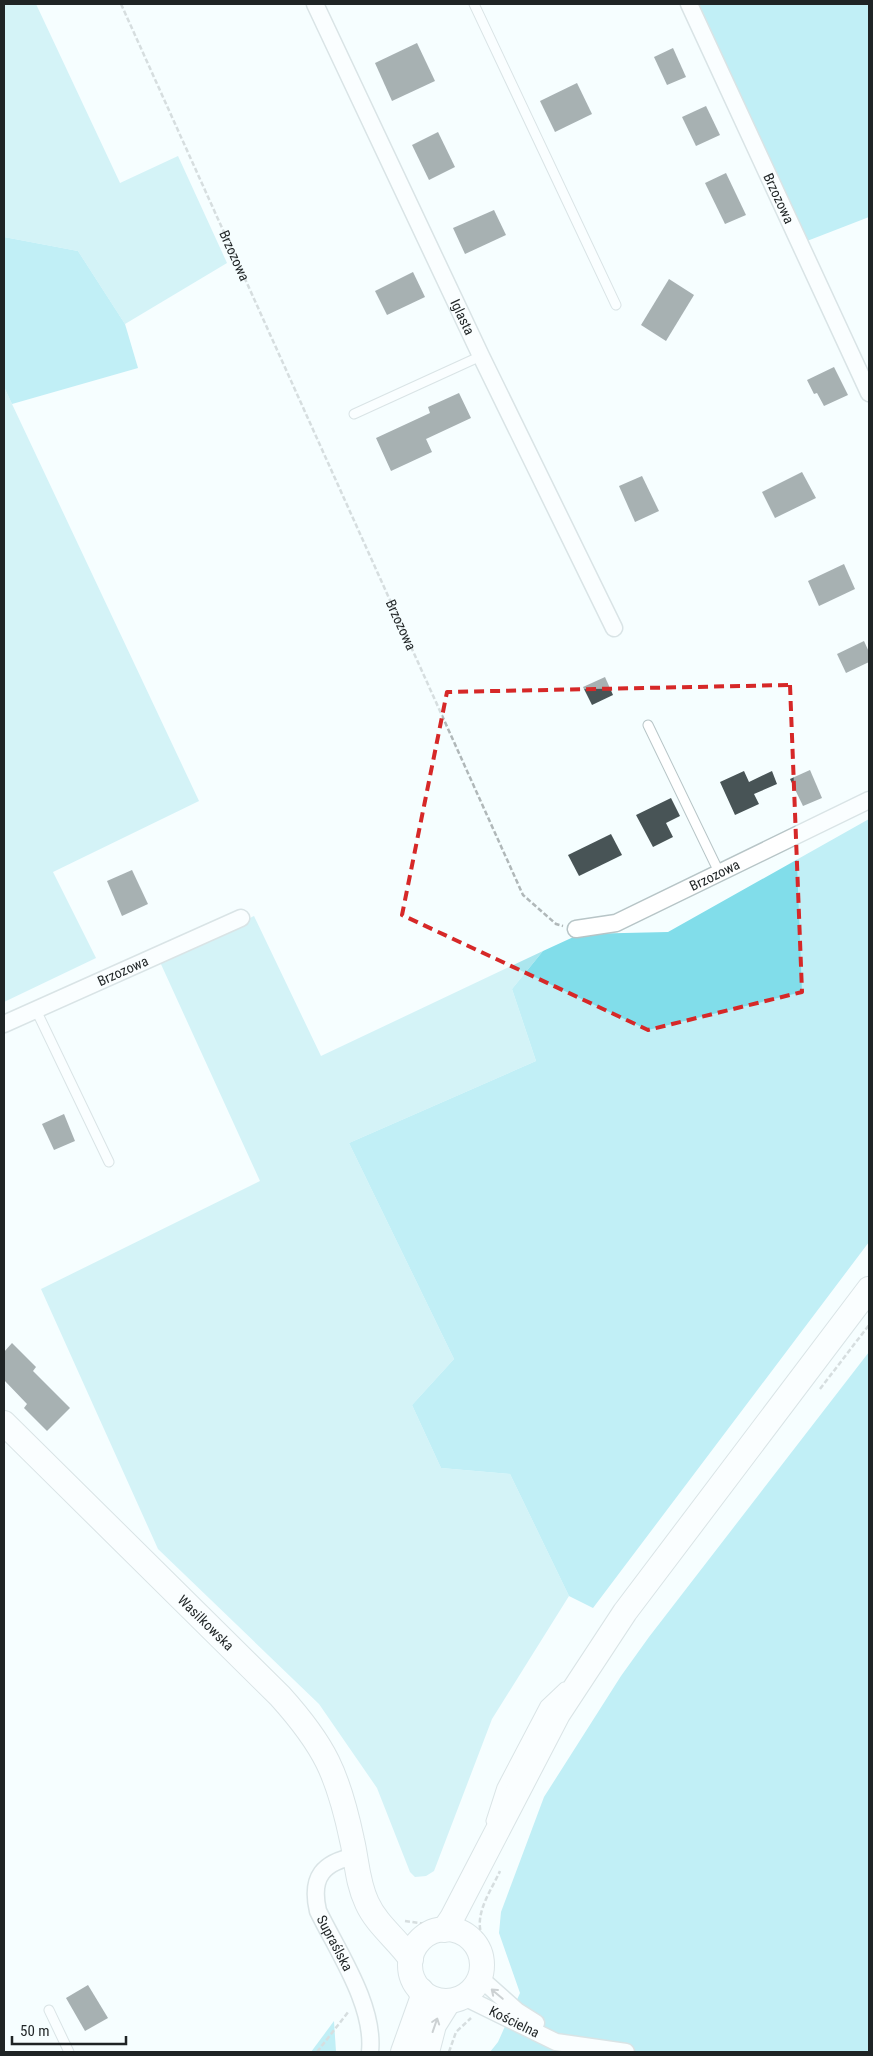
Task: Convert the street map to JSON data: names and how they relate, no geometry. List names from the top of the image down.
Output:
{
  "streets": {
    "main road": ["Wasilkowska"],
    "street": [
      "Brzozowa",
      "Iglasta",
      "Supraślska",
      "Kościelna"
    ]
  },
  "crossings": [
    ["Wasilkowska", "Supraślska"],
    ["Wasilkowska", "Kościelna"]
  ],
  "scale_bar": "50 m"
}
